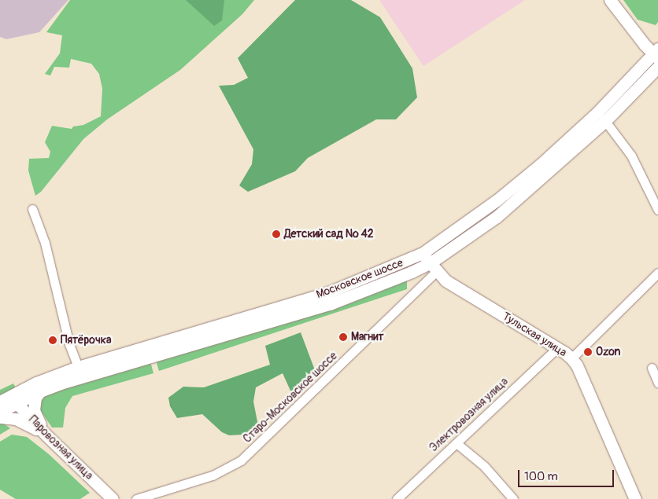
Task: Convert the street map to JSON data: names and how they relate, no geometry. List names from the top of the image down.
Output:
{
  "streets": {
    "main road": ["Московское шоссе", "Тульская улица", "Паровозная улица"],
    "street": ["Старо-Московское шоссе", "Электровозная улица"]
  },
  "crossings": [
    ["Московское шоссе", "Тульская улица"],
    ["Московское шоссе", "Старо-Московское шоссе"],
    ["Московское шоссе", "Паровозная улица"],
    ["Тульская улица", "Старо-Московское шоссе"],
    ["Тульская улица", "Электровозная улица"]
  ],
  "places": [
    "Детский сад № 42",
    "Магнит",
    "Пятёрочка",
    "Ozon"
  ],
  "scale_bar": "100 m"
}
